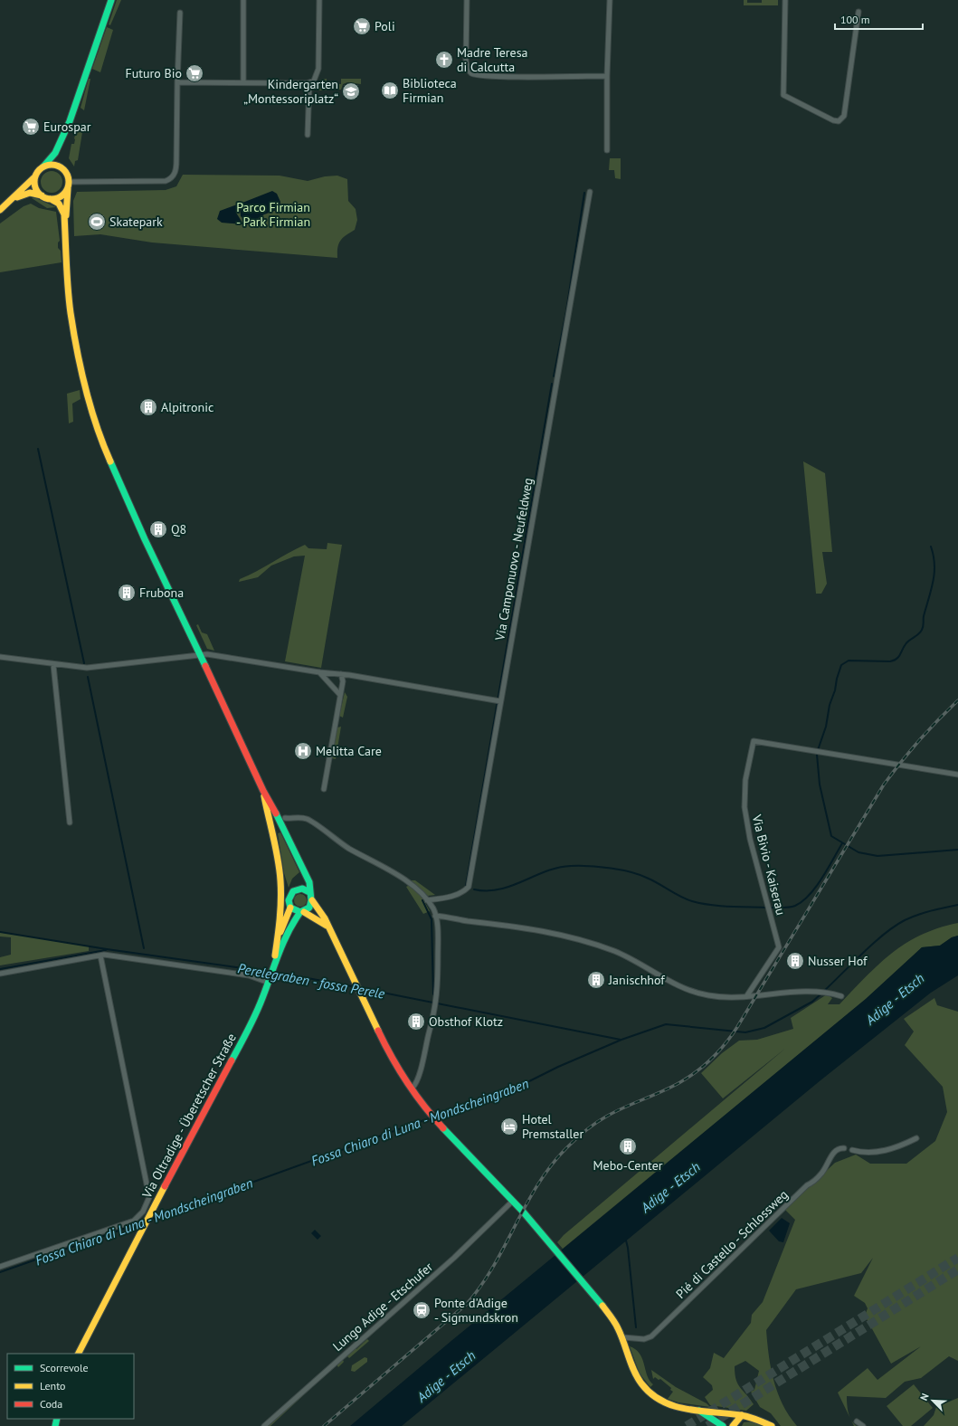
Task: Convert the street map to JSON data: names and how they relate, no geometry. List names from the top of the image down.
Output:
{
  "streets": {
    "main road": ["Via Oltradige - Überetscher Straße"],
    "street": [
      "Via Camponuovo - Neufeldweg",
      "Via Bivio - Kaiserau",
      "Pié di Castello - Schlossweg",
      "Lungo Adige - Etschufer"
    ]
  },
  "water": ["Perelegraben - fossa Perele", "Adige - Etsch", "Fossa Chiaro di Luna - Mondscheingraben"],
  "parks": ["Parco Firmian - Park Firmian"],
  "places": {
    "supermarket": ["Poli", "Futuro Bio", "Eurospar"],
    "church": ["Madre Teresa di Calcutta"],
    "library": ["Biblioteca Firmian"],
    "school or university": ["Kindergarten „Montessoriplatz“"],
    "sports": ["Skatepark"],
    "building": [
      "Alpitronic",
      "Q8",
      "Frubona",
      "Nusser Hof",
      "Janischhof",
      "Obsthof Klotz",
      "Mebo-Center"
    ],
    "hospital": ["Melitta Care"],
    "hotel": ["Hotel Premstaller"],
    "station": ["Ponte d'Adige - Sigmundskron"]
  },
  "legend": ["Scorrevole", "Lento", "Coda"],
  "scale_bar": "100 m",
  "north": "top left"
}
